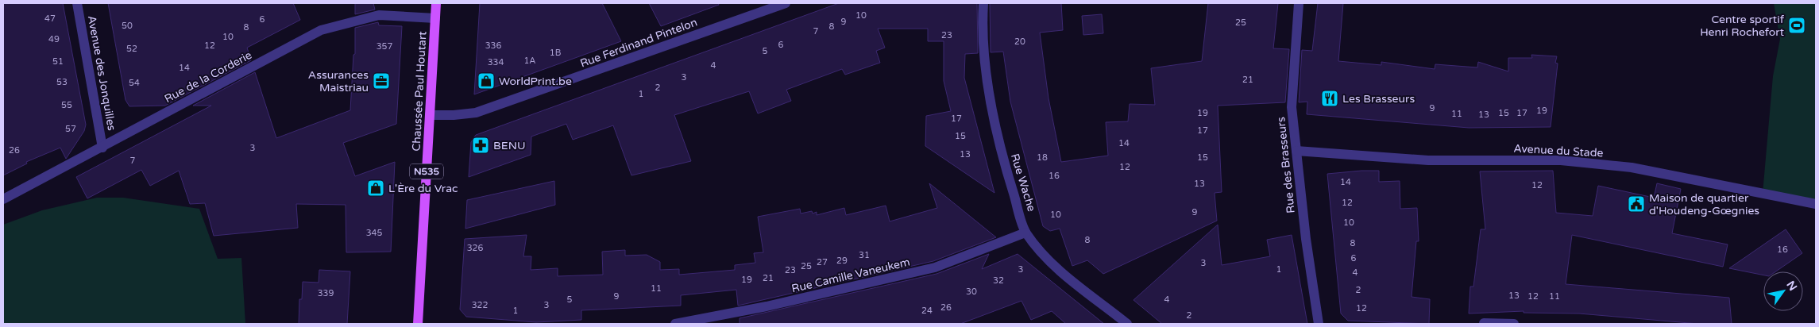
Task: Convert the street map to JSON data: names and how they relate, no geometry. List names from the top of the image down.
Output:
{
  "streets": {
    "main road": ["Chaussée Paul Houtart", "N535"],
    "street": [
      "Rue Ferdinand Pintelon",
      "Avenue des Jonquilles",
      "Rue de la Corderie",
      "Avenue du Stade",
      "Rue des Brasseurs",
      "Rue Wache",
      "Rue Camille Vaneukem"
    ]
  },
  "crossings": [
    ["Rue Ferdinand Pintelon", "Chaussée Paul Houtart"],
    ["Avenue des Jonquilles", "Rue de la Corderie"],
    ["Rue de la Corderie", "Chaussée Paul Houtart"],
    ["Avenue du Stade", "Rue des Brasseurs"],
    ["Rue Wache", "Rue Camille Vaneukem"]
  ],
  "places": {
    "sports": ["Centre sportif Henri Rochefort"],
    "office": ["Assurances Maistriau"],
    "shop": ["WorldPrint.be", "L'Ère du Vrac"],
    "restaurant": ["Les Brasseurs"],
    "pharmacy": ["BENU"],
    "public building": ["Maison de quartier d'Houdeng-Gœgnies"]
  },
  "house_numbers": [
    "10",
    "47",
    "6",
    "9",
    "25",
    "50",
    "8",
    "8",
    "7",
    "23",
    "10",
    "49",
    "20",
    "6",
    "12",
    "336",
    "357",
    "52",
    "5",
    "1B",
    "1A",
    "51",
    "334",
    "4",
    "14",
    "3",
    "21",
    "53",
    "54",
    "2",
    "1",
    "55",
    "9",
    "19",
    "19",
    "15",
    "17",
    "11",
    "13",
    "17",
    "57",
    "17",
    "15",
    "14",
    "3",
    "26",
    "13",
    "18",
    "15",
    "7",
    "12",
    "16",
    "14",
    "13",
    "12",
    "12",
    "9",
    "10",
    "10",
    "345",
    "8",
    "8",
    "326",
    "16",
    "31",
    "6",
    "29",
    "27",
    "3",
    "25",
    "3",
    "1",
    "23",
    "4",
    "21",
    "19",
    "32",
    "11",
    "2",
    "30",
    "339",
    "13",
    "9",
    "12",
    "11",
    "5",
    "4",
    "322",
    "3",
    "26",
    "12",
    "1",
    "24",
    "2"
  ],
  "north": "top right"
}
